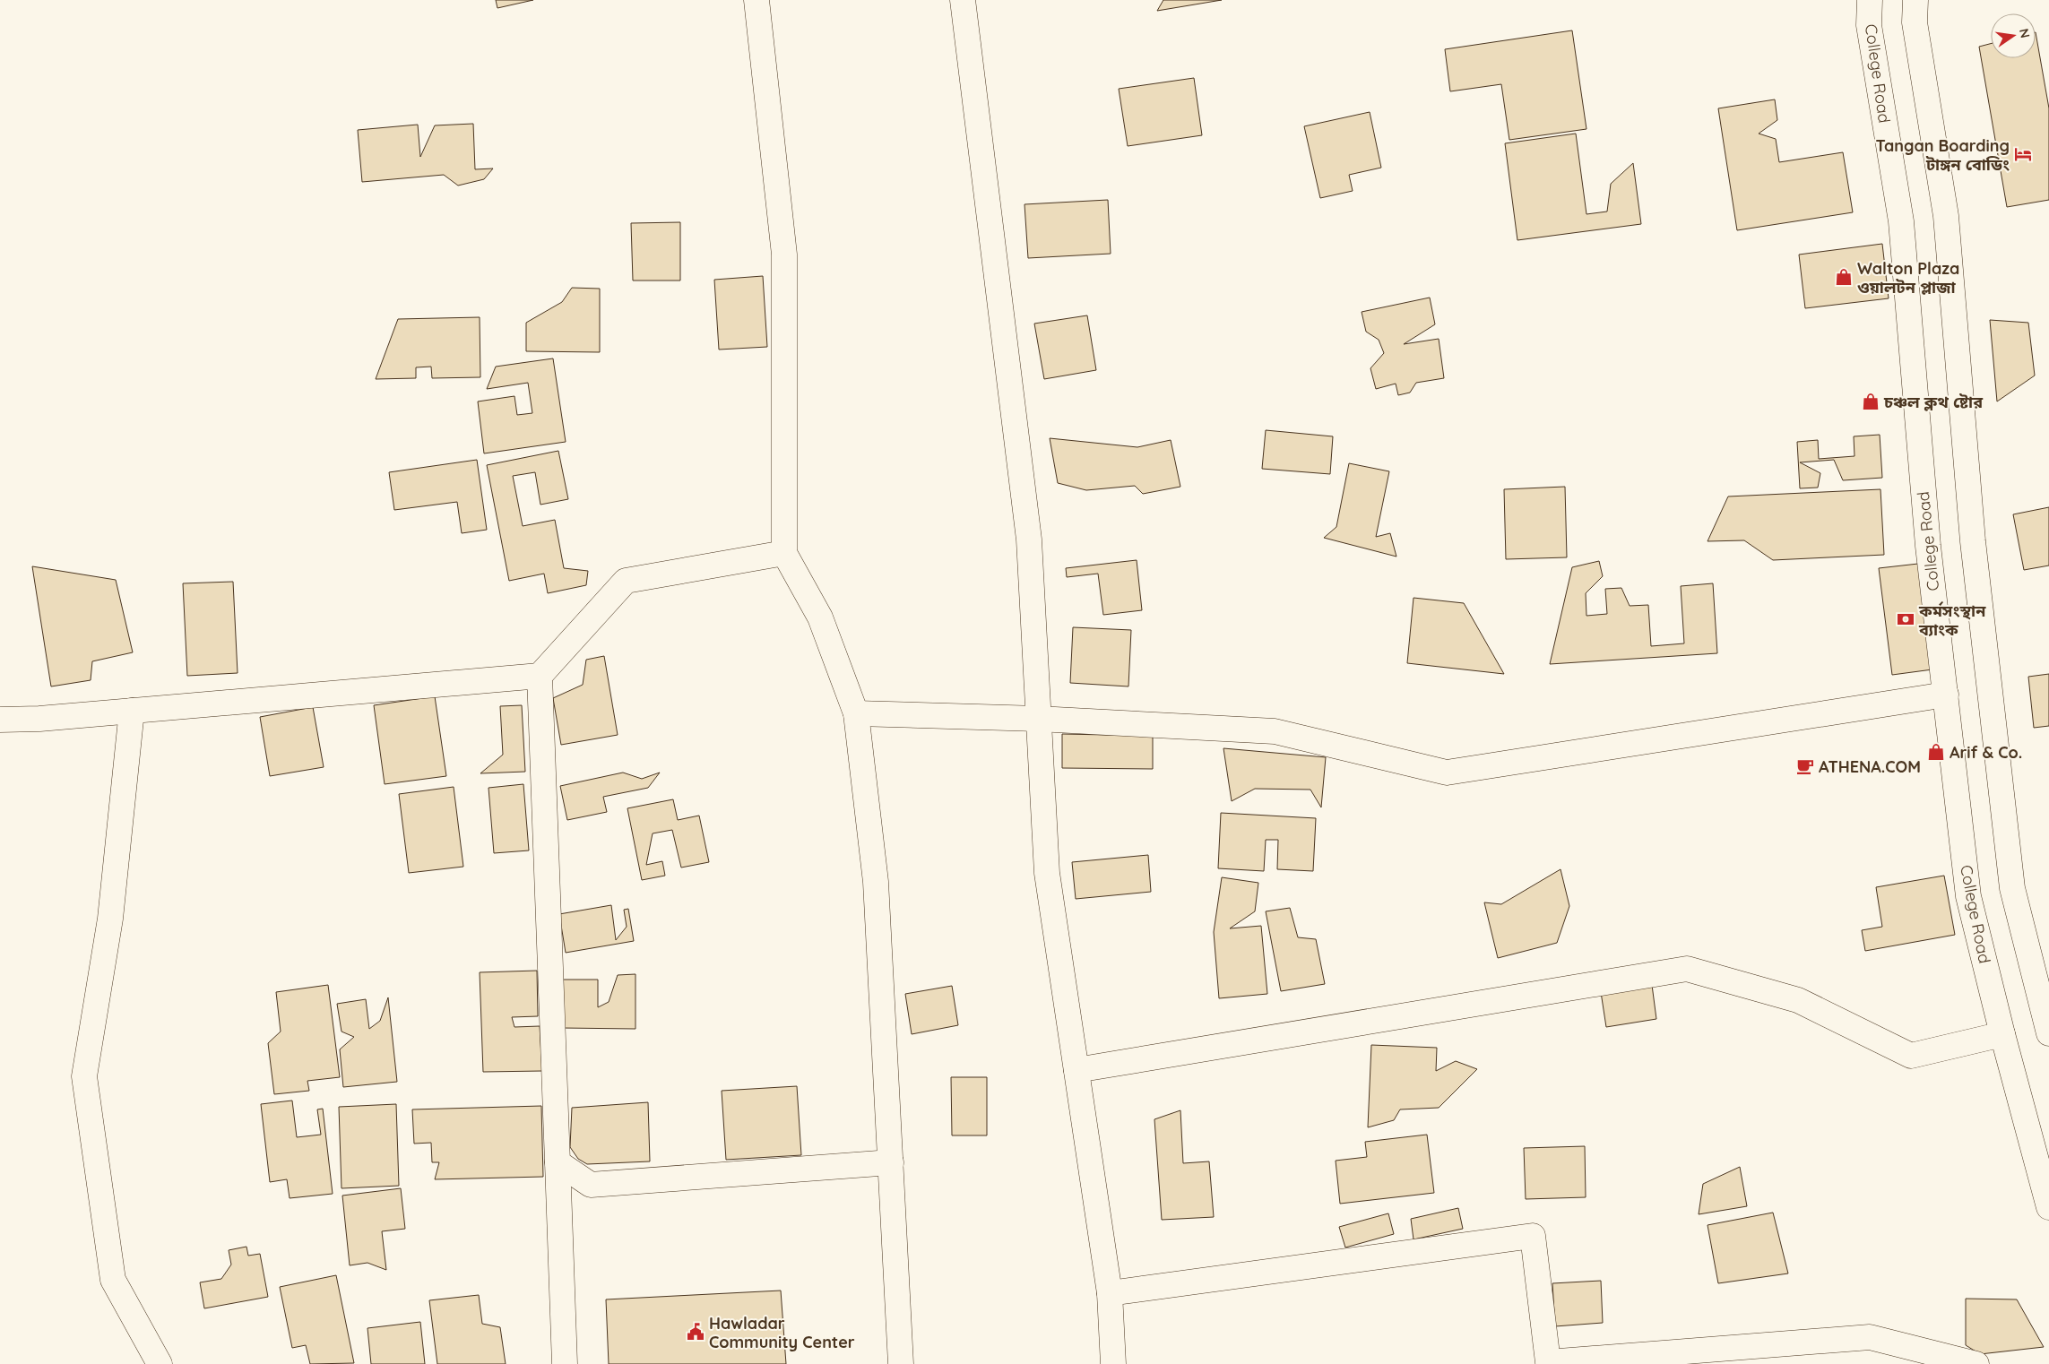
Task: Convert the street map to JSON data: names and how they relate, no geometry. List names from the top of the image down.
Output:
{
  "streets": {
    "street": ["College Road"]
  },
  "places": {
    "hotel": ["Tangan Boarding টাঙ্গন বোডিং"],
    "shop": ["Walton Plaza ওয়ালটন প্লাজা", "চঞ্চল ক্লথ ষ্টোর", "Arif & Co."],
    "bank": ["কর্মসংস্থান ব্যাংক"],
    "cafe": ["ATHENA.COM"],
    "public building": ["Hawladar Community Center"]
  },
  "north": "right"
}
